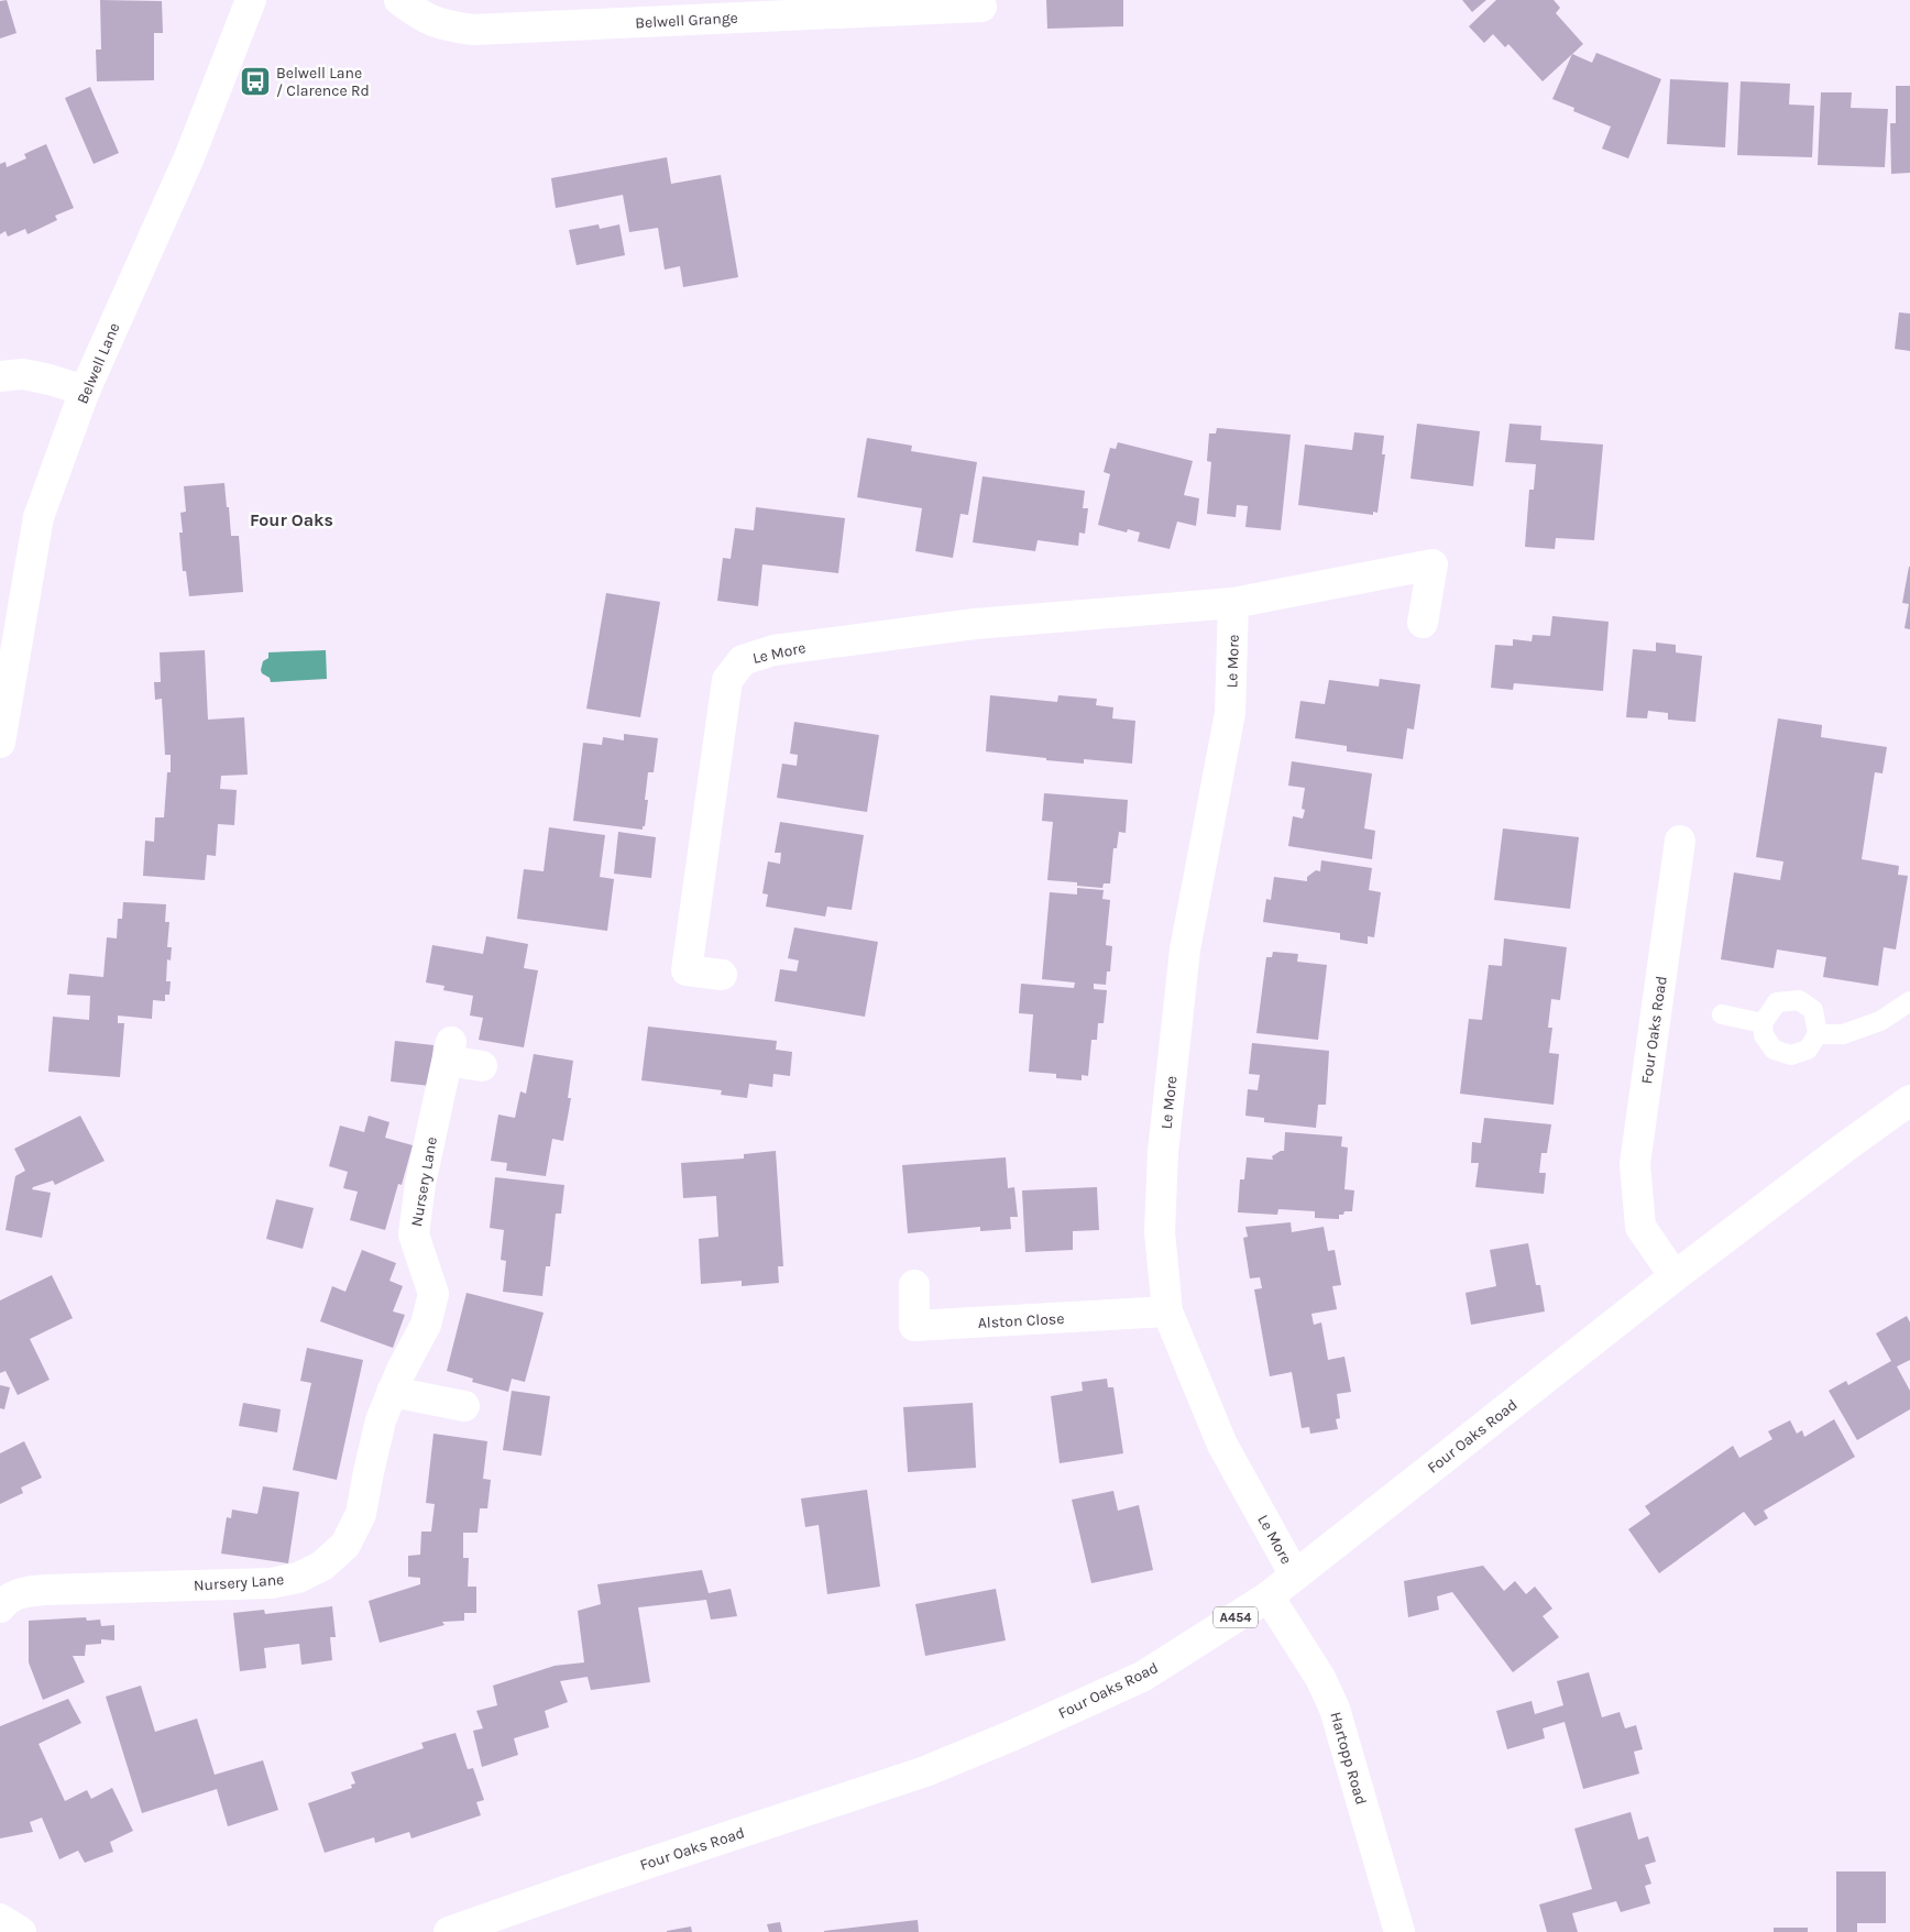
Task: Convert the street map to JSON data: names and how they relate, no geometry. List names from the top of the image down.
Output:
{
  "streets": {
    "street": [
      "Belwell Grange",
      "Belwell Lane",
      "Le More",
      "Four Oaks Road",
      "Nursery Lane",
      "Alston Close",
      "A454",
      "Hartopp Road"
    ]
  },
  "crossings": [
    ["Le More", "Four Oaks Road"],
    ["Le More", "Alston Close"],
    ["Four Oaks Road", "Hartopp Road"]
  ],
  "districts": ["Four Oaks"],
  "places": {
    "bus stop": ["Belwell Lane / Clarence Rd"]
  }
}
